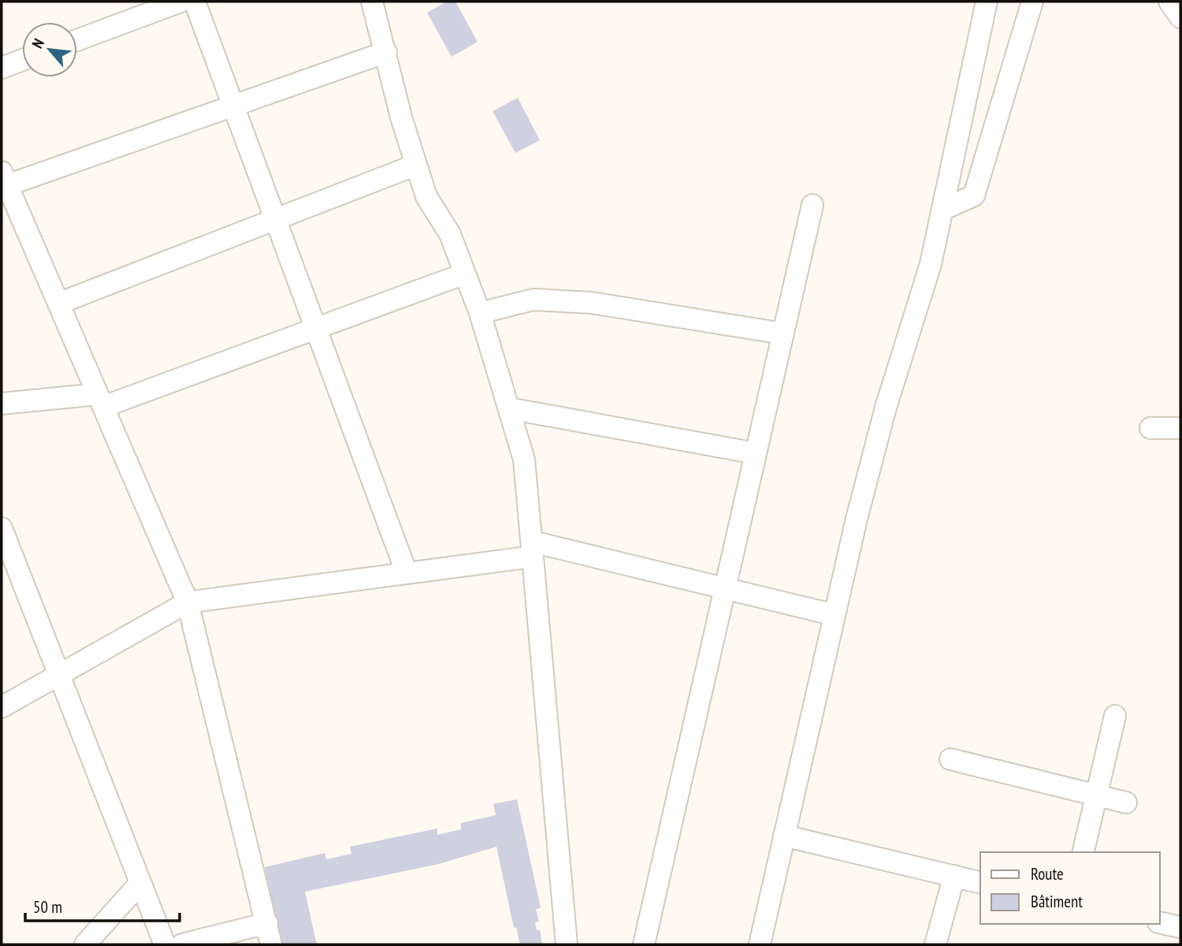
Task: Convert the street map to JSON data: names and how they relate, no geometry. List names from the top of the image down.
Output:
{
  "legend": ["Route", "Bâtiment"],
  "scale_bar": "50 m",
  "north": "top left"
}
